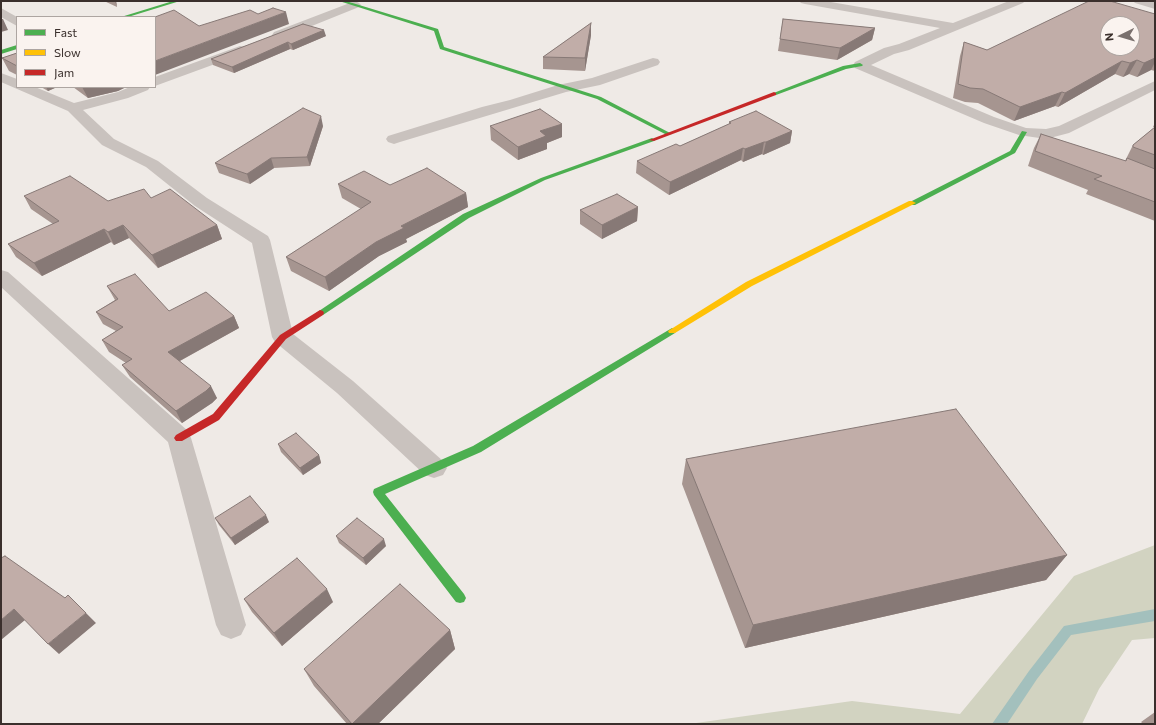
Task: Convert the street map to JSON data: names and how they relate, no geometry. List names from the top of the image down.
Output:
{
  "legend": ["Fast", "Slow", "Jam"],
  "north": "left"
}
